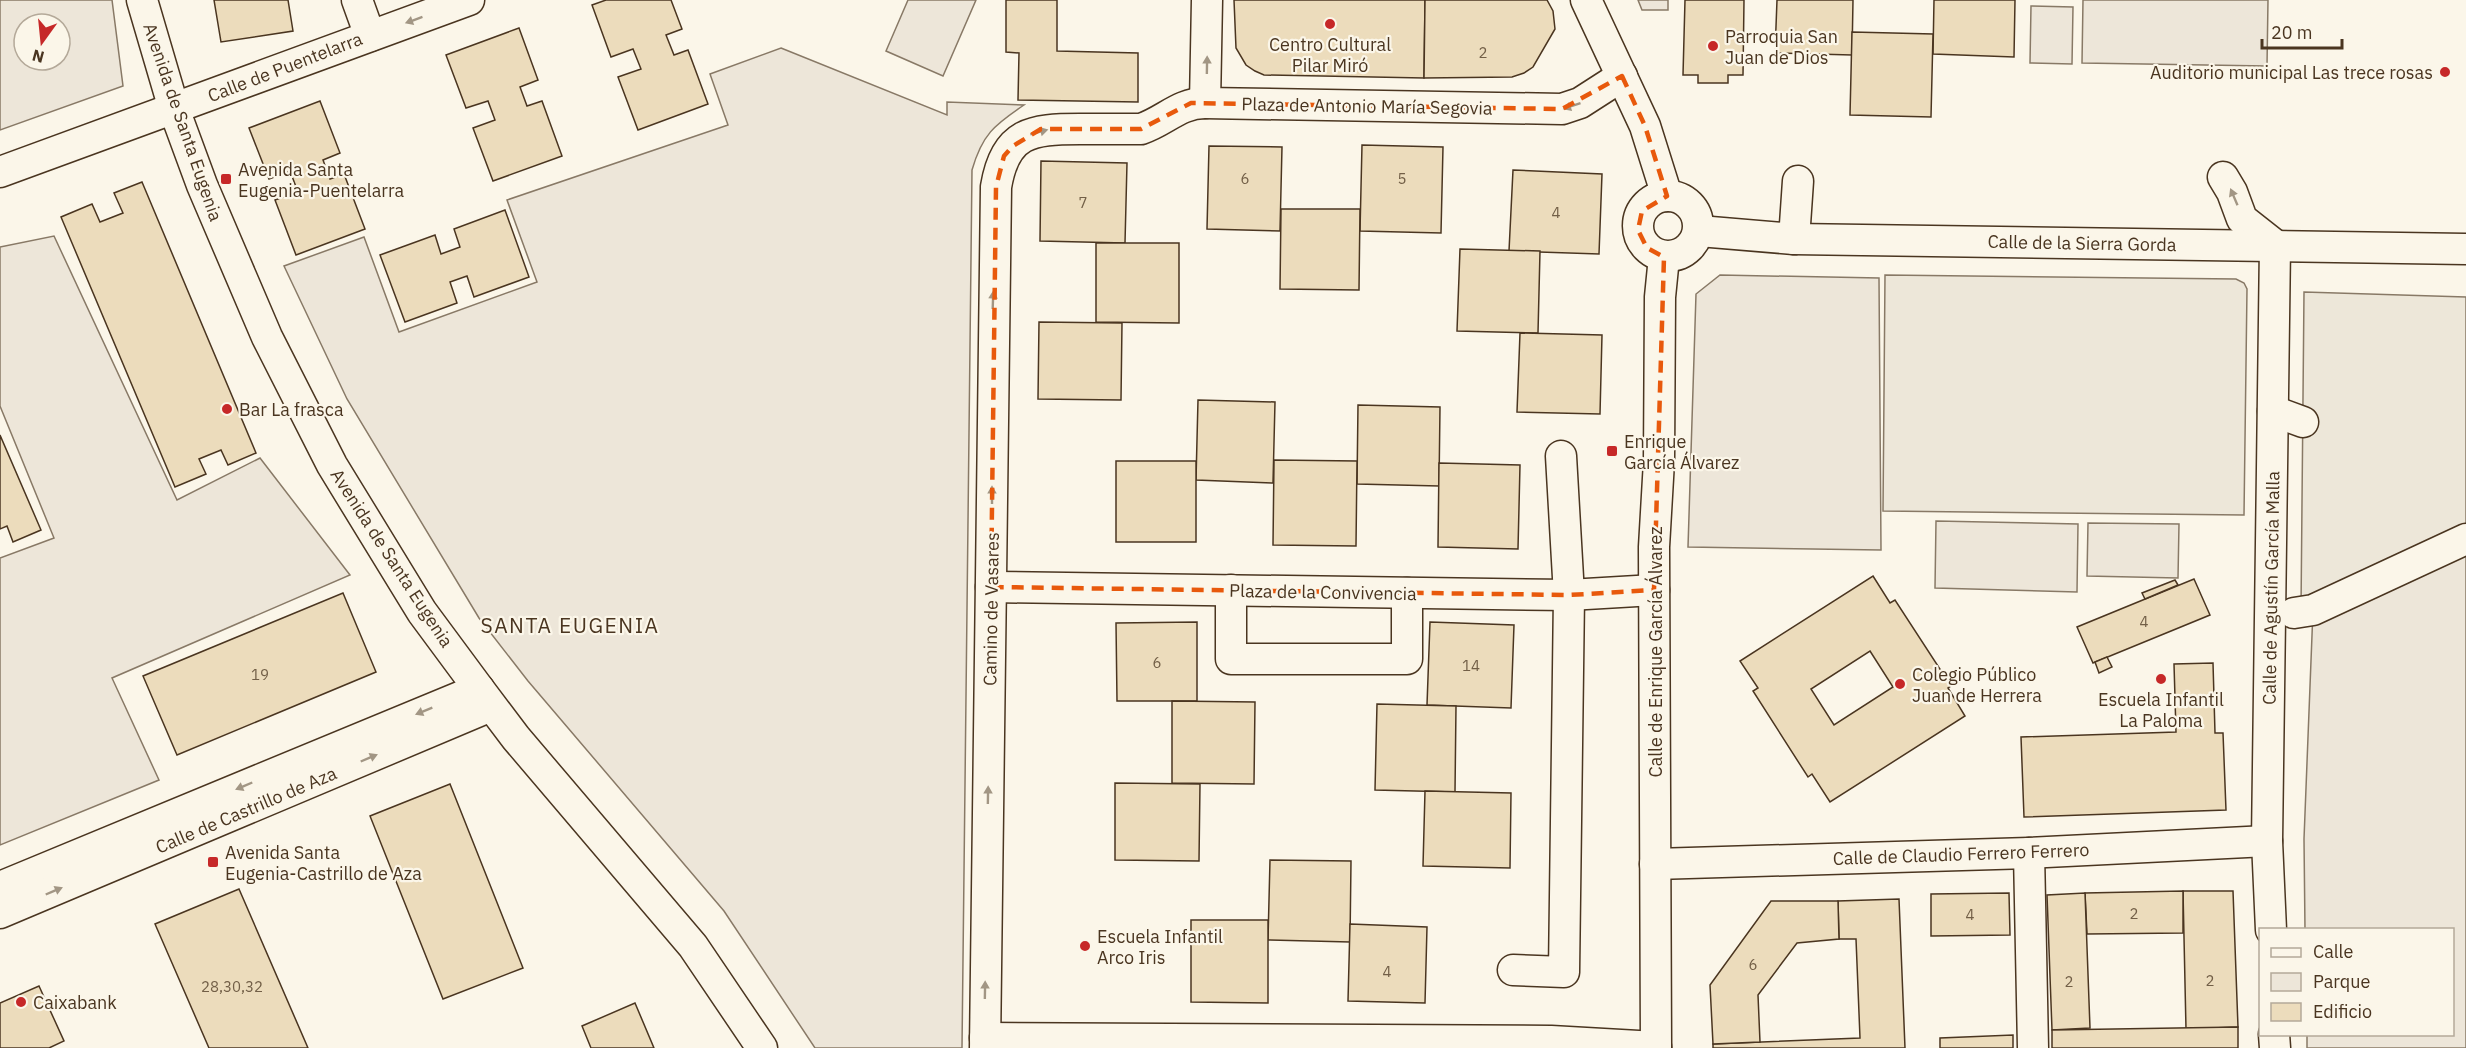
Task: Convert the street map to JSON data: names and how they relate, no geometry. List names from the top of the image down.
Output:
{
  "streets": {
    "street": [
      "Calle de Puentelarra",
      "Plaza de Antonio María Segovia",
      "Avenida de Santa Eugenia",
      "Calle de la Sierra Gorda",
      "Calle de Agustín García Malla",
      "Plaza de la Convivencia",
      "Camino de Vasares",
      "Calle de Enrique García Álvarez",
      "Calle de Castrillo de Aza",
      "Calle de Claudio Ferrero Ferrero"
    ]
  },
  "crossings": [
    ["Calle de Puentelarra", "Avenida de Santa Eugenia"],
    ["Plaza de Antonio María Segovia", "Camino de Vasares"],
    ["Avenida de Santa Eugenia", "Calle de Castrillo de Aza"],
    ["Calle de la Sierra Gorda", "Calle de Agustín García Malla"],
    ["Calle de la Sierra Gorda", "Calle de Enrique García Álvarez"],
    ["Calle de Agustín García Malla", "Calle de Claudio Ferrero Ferrero"],
    ["Plaza de la Convivencia", "Camino de Vasares"],
    ["Plaza de la Convivencia", "Calle de Enrique García Álvarez"],
    ["Calle de Enrique García Álvarez", "Calle de Claudio Ferrero Ferrero"]
  ],
  "one_way": ["Camino de Vasares"],
  "districts": ["SANTA EUGENIA"],
  "places": {
    "other": [
      "Centro Cultural Pilar Miró",
      "Parroquia San Juan de Dios",
      "Auditorio municipal Las trece rosas",
      "Bar La frasca",
      "Escuela Infantil La Paloma",
      "Colegio Público Juan de Herrera",
      "Escuela Infantil Arco Iris",
      "Caixabank"
    ],
    "transit": ["Avenida Santa Eugenia-Puentelarra", "Enrique García Álvarez", "Avenida Santa Eugenia-Castrillo de Aza"]
  },
  "house_numbers": [
    "2",
    "6",
    "5",
    "7",
    "4",
    "4",
    "6",
    "14",
    "19",
    "2",
    "4",
    "6",
    "4",
    "2",
    "2",
    "28,30,32"
  ],
  "legend": ["Calle", "Parque", "Edificio"],
  "scale_bar": "20 m",
  "north": "bottom"
}
